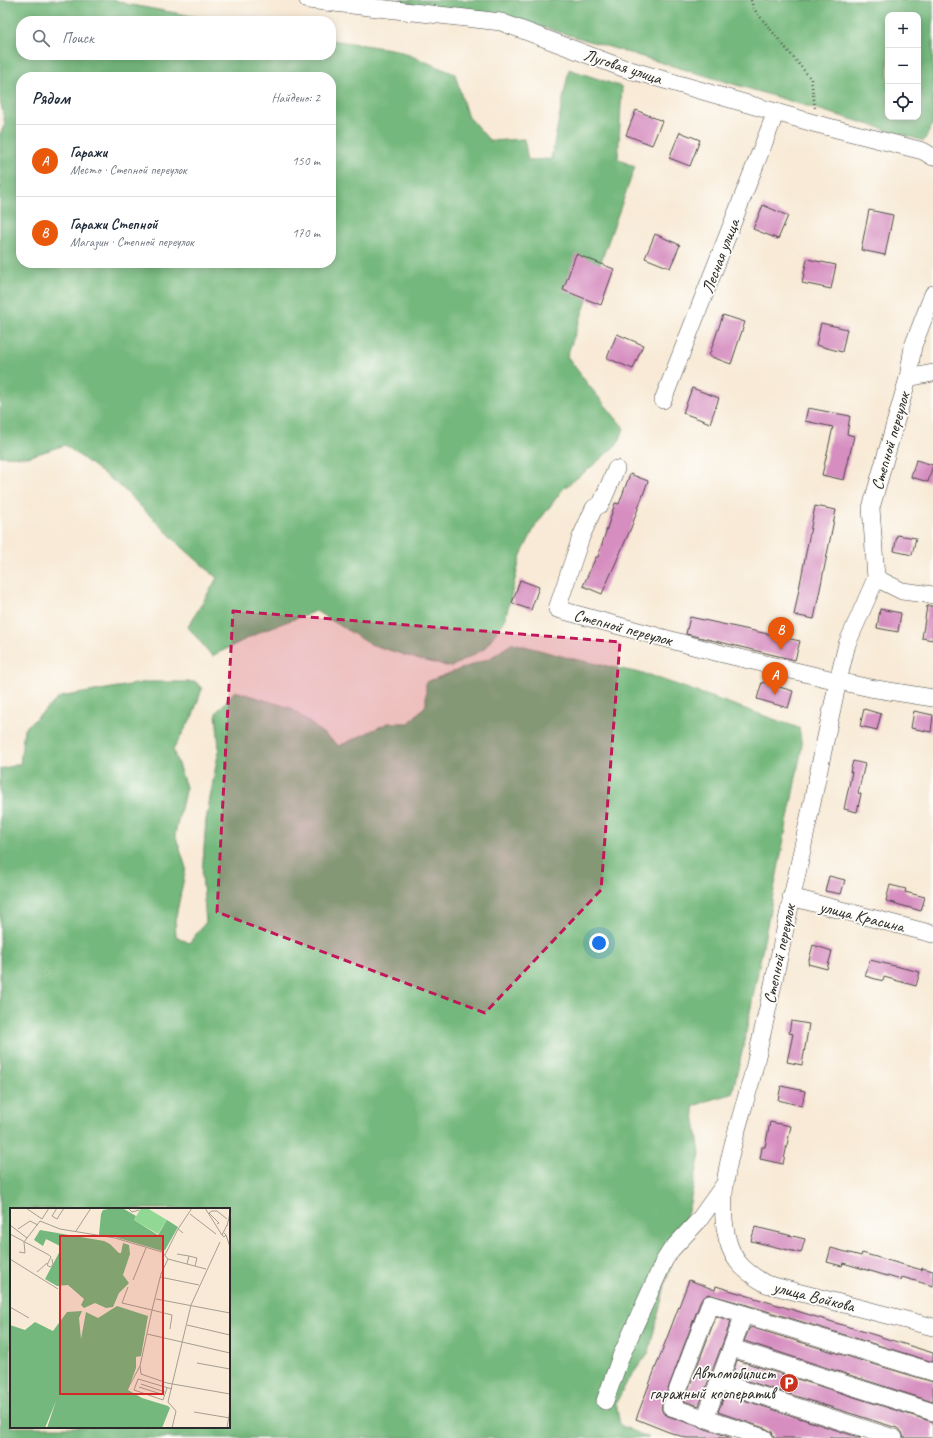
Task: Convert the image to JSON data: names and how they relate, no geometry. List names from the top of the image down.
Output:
{
  "streets": {
    "street": [
      "Луговая улица",
      "Лесная улица",
      "Степной переулок",
      "улица Красина",
      "улица Войкова"
    ]
  },
  "crossings": [
    ["Луговая улица", "Лесная улица"],
    ["Степной переулок", "улица Красина"],
    ["Степной переулок", "улица Войкова"]
  ],
  "places": {
    "parking": ["Автомобилист гаражный кооператив"]
  },
  "page": {
    "map_buttons": ["+", "−"],
    "search": "Поиск",
    "heading": ["Рядом", "Найдено: 2"],
    "list": [
      {
        "mark": "A",
        "name": "Гаражи",
        "note": "Место · Степной переулок",
        "value": "150 m"
      },
      {
        "mark": "B",
        "name": "Гаражи Степной",
        "note": "Магазин · Степной переулок",
        "value": "170 m"
      }
    ],
    "pins": ["B", "A"]
  }
}
